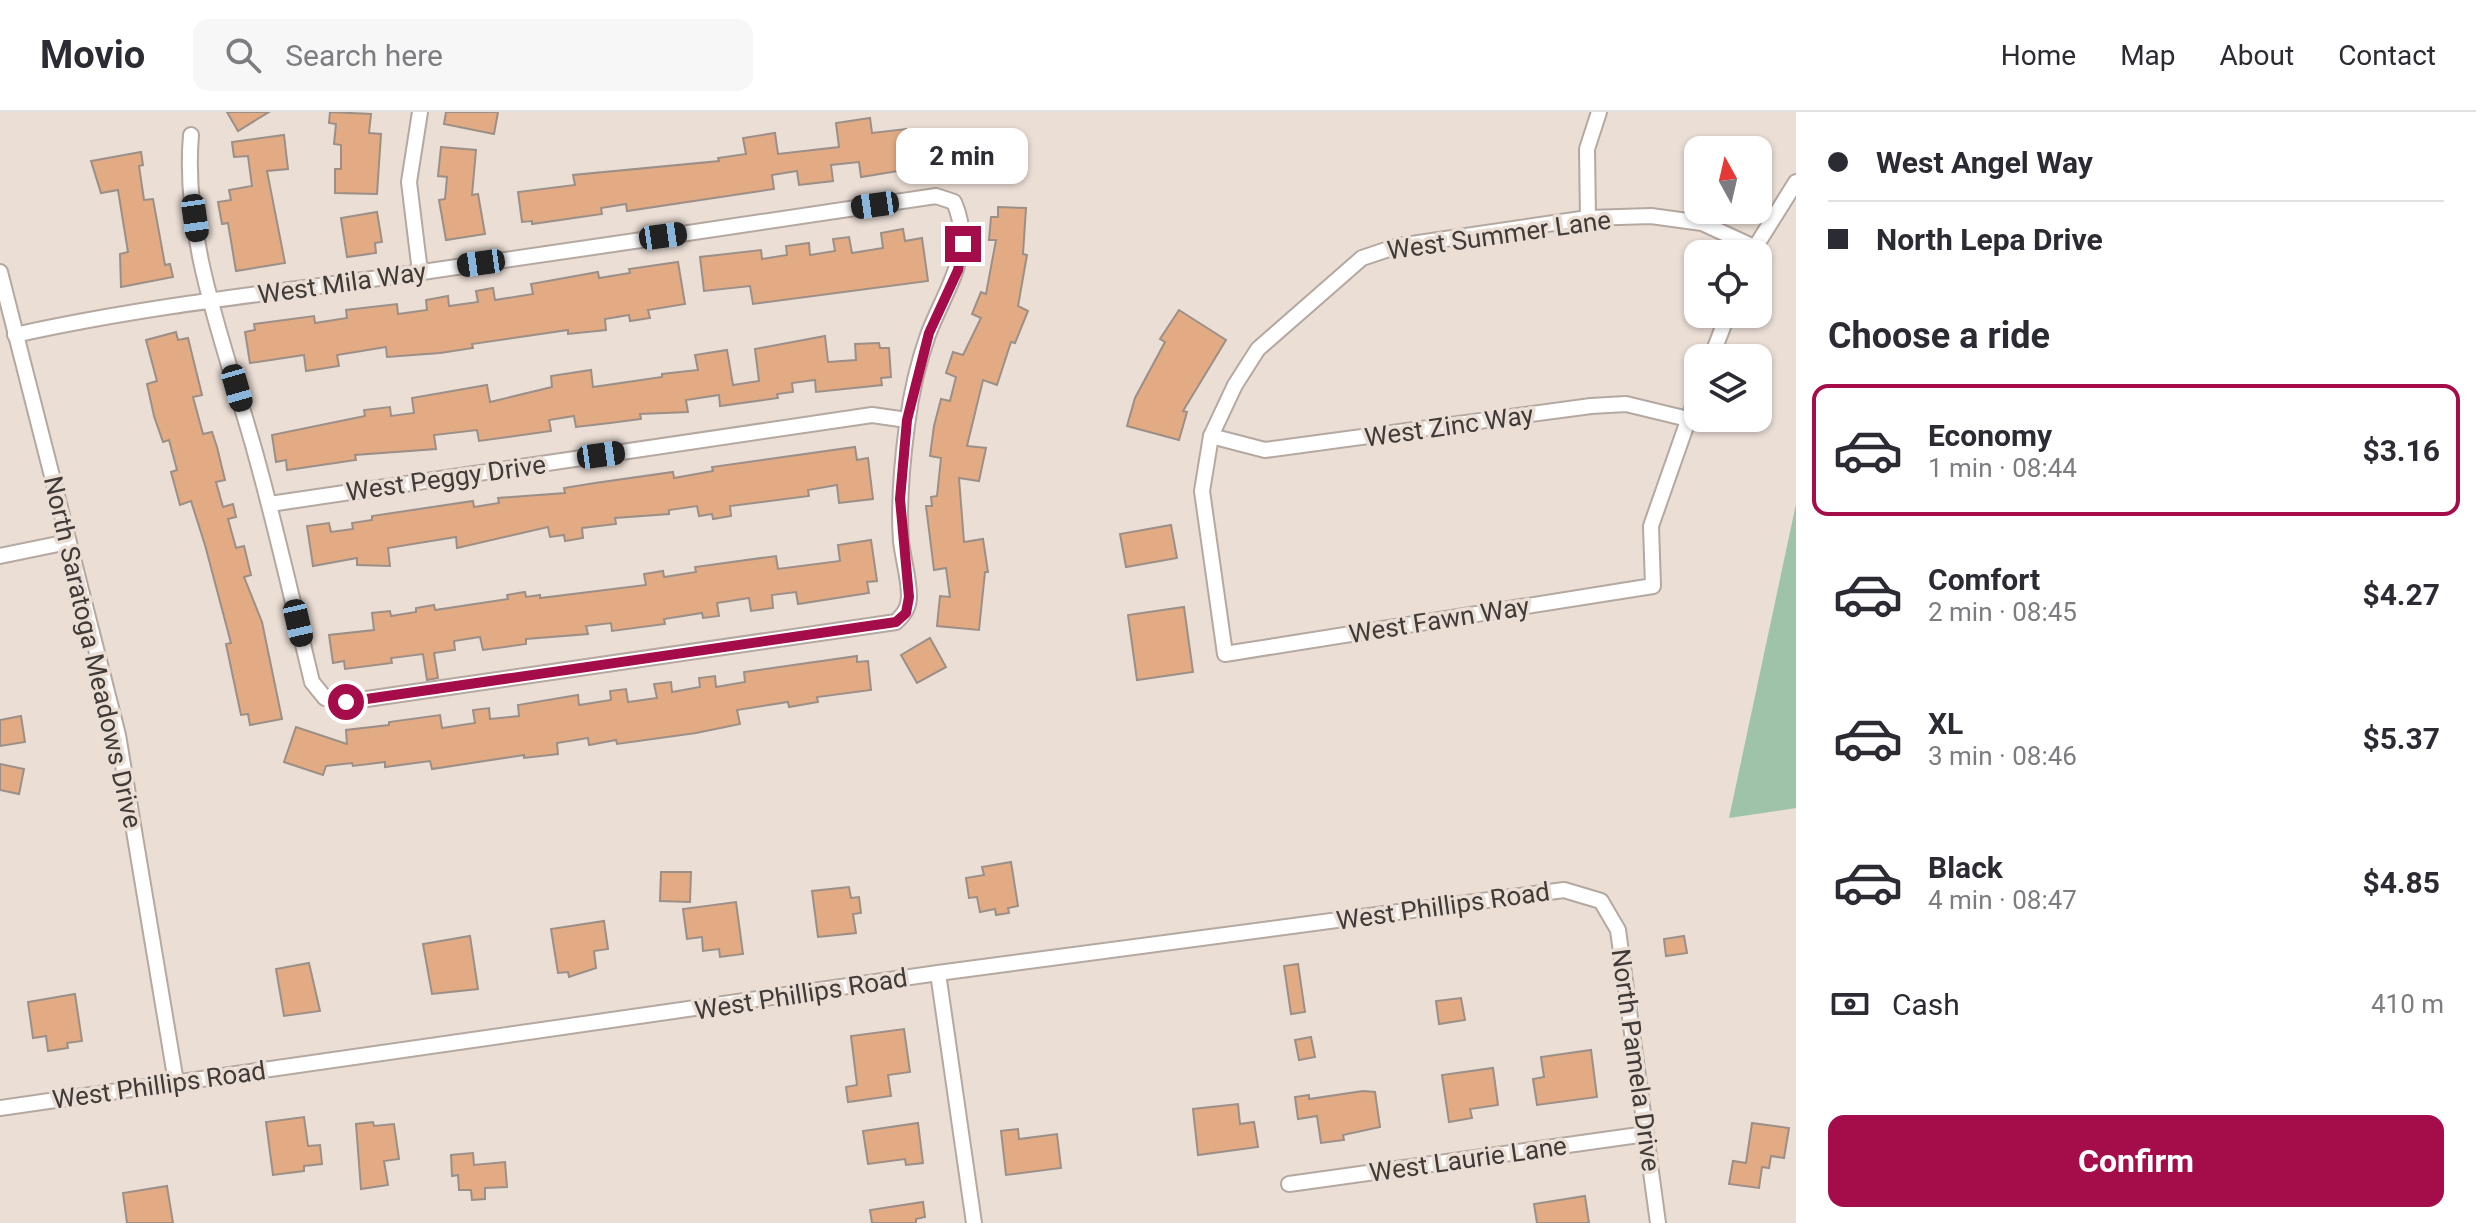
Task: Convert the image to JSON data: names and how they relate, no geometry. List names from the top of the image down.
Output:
{
  "streets": {
    "street": [
      "West Summer Lane",
      "West Mila Way",
      "West Zinc Way",
      "West Peggy Drive",
      "West Fawn Way",
      "North Saratoga Meadows Drive",
      "West Phillips Road",
      "North Pamela Drive",
      "West Laurie Lane"
    ]
  },
  "crossings": [
    ["West Summer Lane", "West Zinc Way"],
    ["West Summer Lane", "West Fawn Way"],
    ["West Mila Way", "West Peggy Drive"],
    ["West Mila Way", "North Saratoga Meadows Drive"],
    ["North Saratoga Meadows Drive", "West Phillips Road"],
    ["West Phillips Road", "North Pamela Drive"],
    ["North Pamela Drive", "West Laurie Lane"]
  ],
  "north": "top",
  "page": {
    "header": "Movio",
    "search": "Search here",
    "nav": [
      "Home",
      "Map",
      "About",
      "Contact"
    ],
    "banner": ["West Angel Way", "North Lepa Drive"],
    "bubble": "2 min",
    "heading": "Choose a ride",
    "list": [
      {
        "name": "Economy",
        "note": "1 min · 08:44",
        "value": "$3.16"
      },
      {
        "name": "Comfort",
        "note": "2 min · 08:45",
        "value": "$4.27"
      },
      {
        "name": "XL",
        "note": "3 min · 08:46",
        "value": "$5.37"
      },
      {
        "name": "Black",
        "note": "4 min · 08:47",
        "value": "$4.85"
      }
    ],
    "pay": ["Cash", "410 m"],
    "buttons": "Confirm"
  }
}
